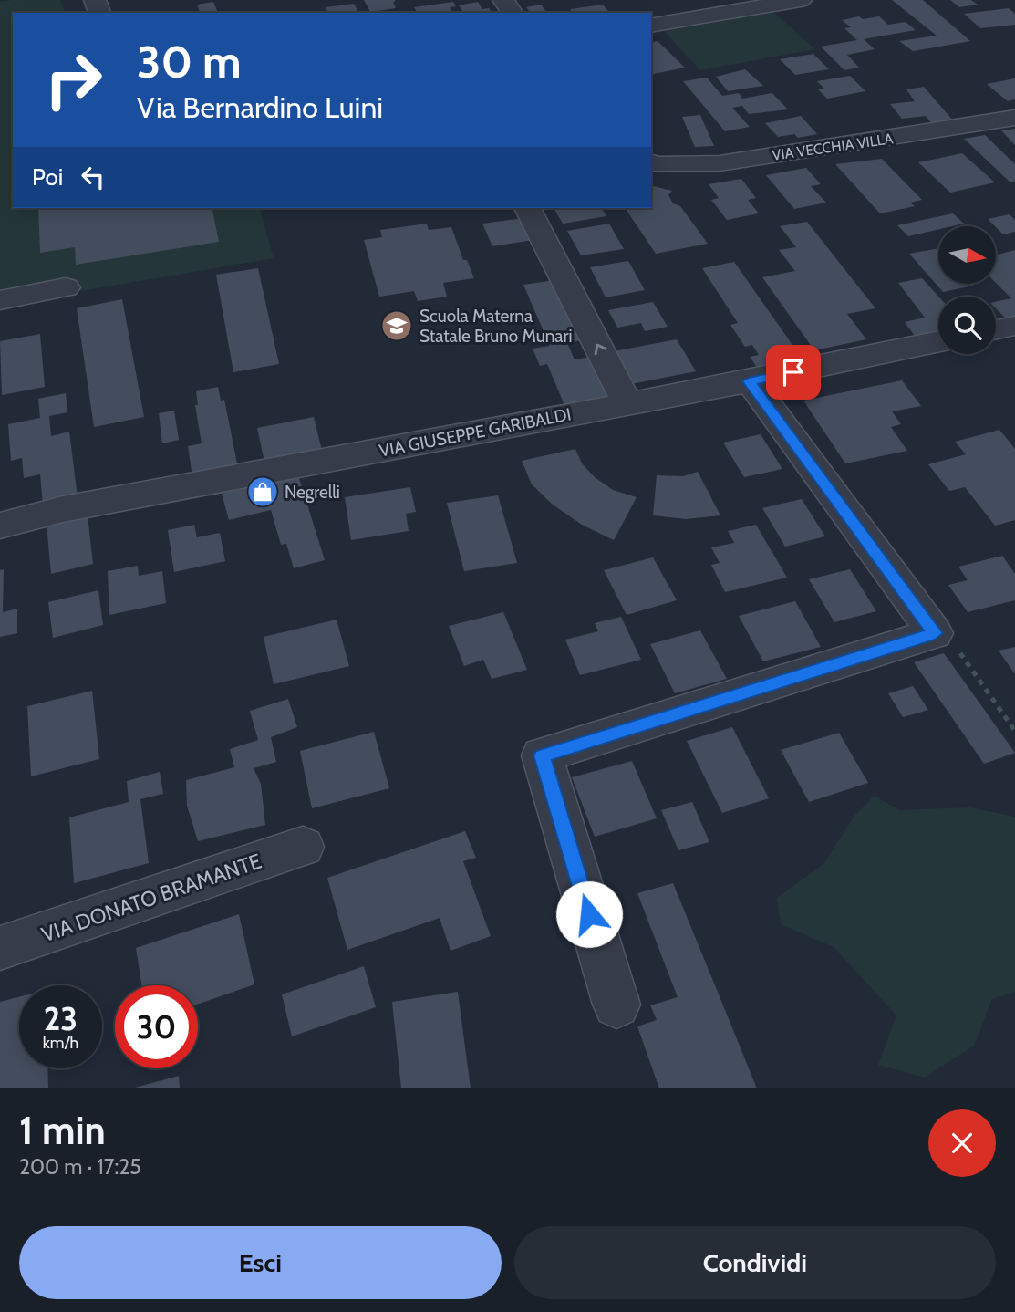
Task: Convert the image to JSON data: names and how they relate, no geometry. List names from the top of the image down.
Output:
{
  "streets": {
    "street": ["VIA VECCHIA VILLA", "VIA GIUSEPPE GARIBALDI", "VIA DONATO BRAMANTE"]
  },
  "places": {
    "school or university": ["Scuola Materna Statale Bruno Munari"],
    "shop": ["Negrelli"]
  },
  "north": "right",
  "page": {
    "turn": ["30 m", "Via Bernardino Luini"],
    "then": "Poi",
    "speed": "23 km/h",
    "limit": "30",
    "heading": ["1 min", "200 m · 17:25"],
    "buttons": ["Esci", "Condividi"]
  }
}
